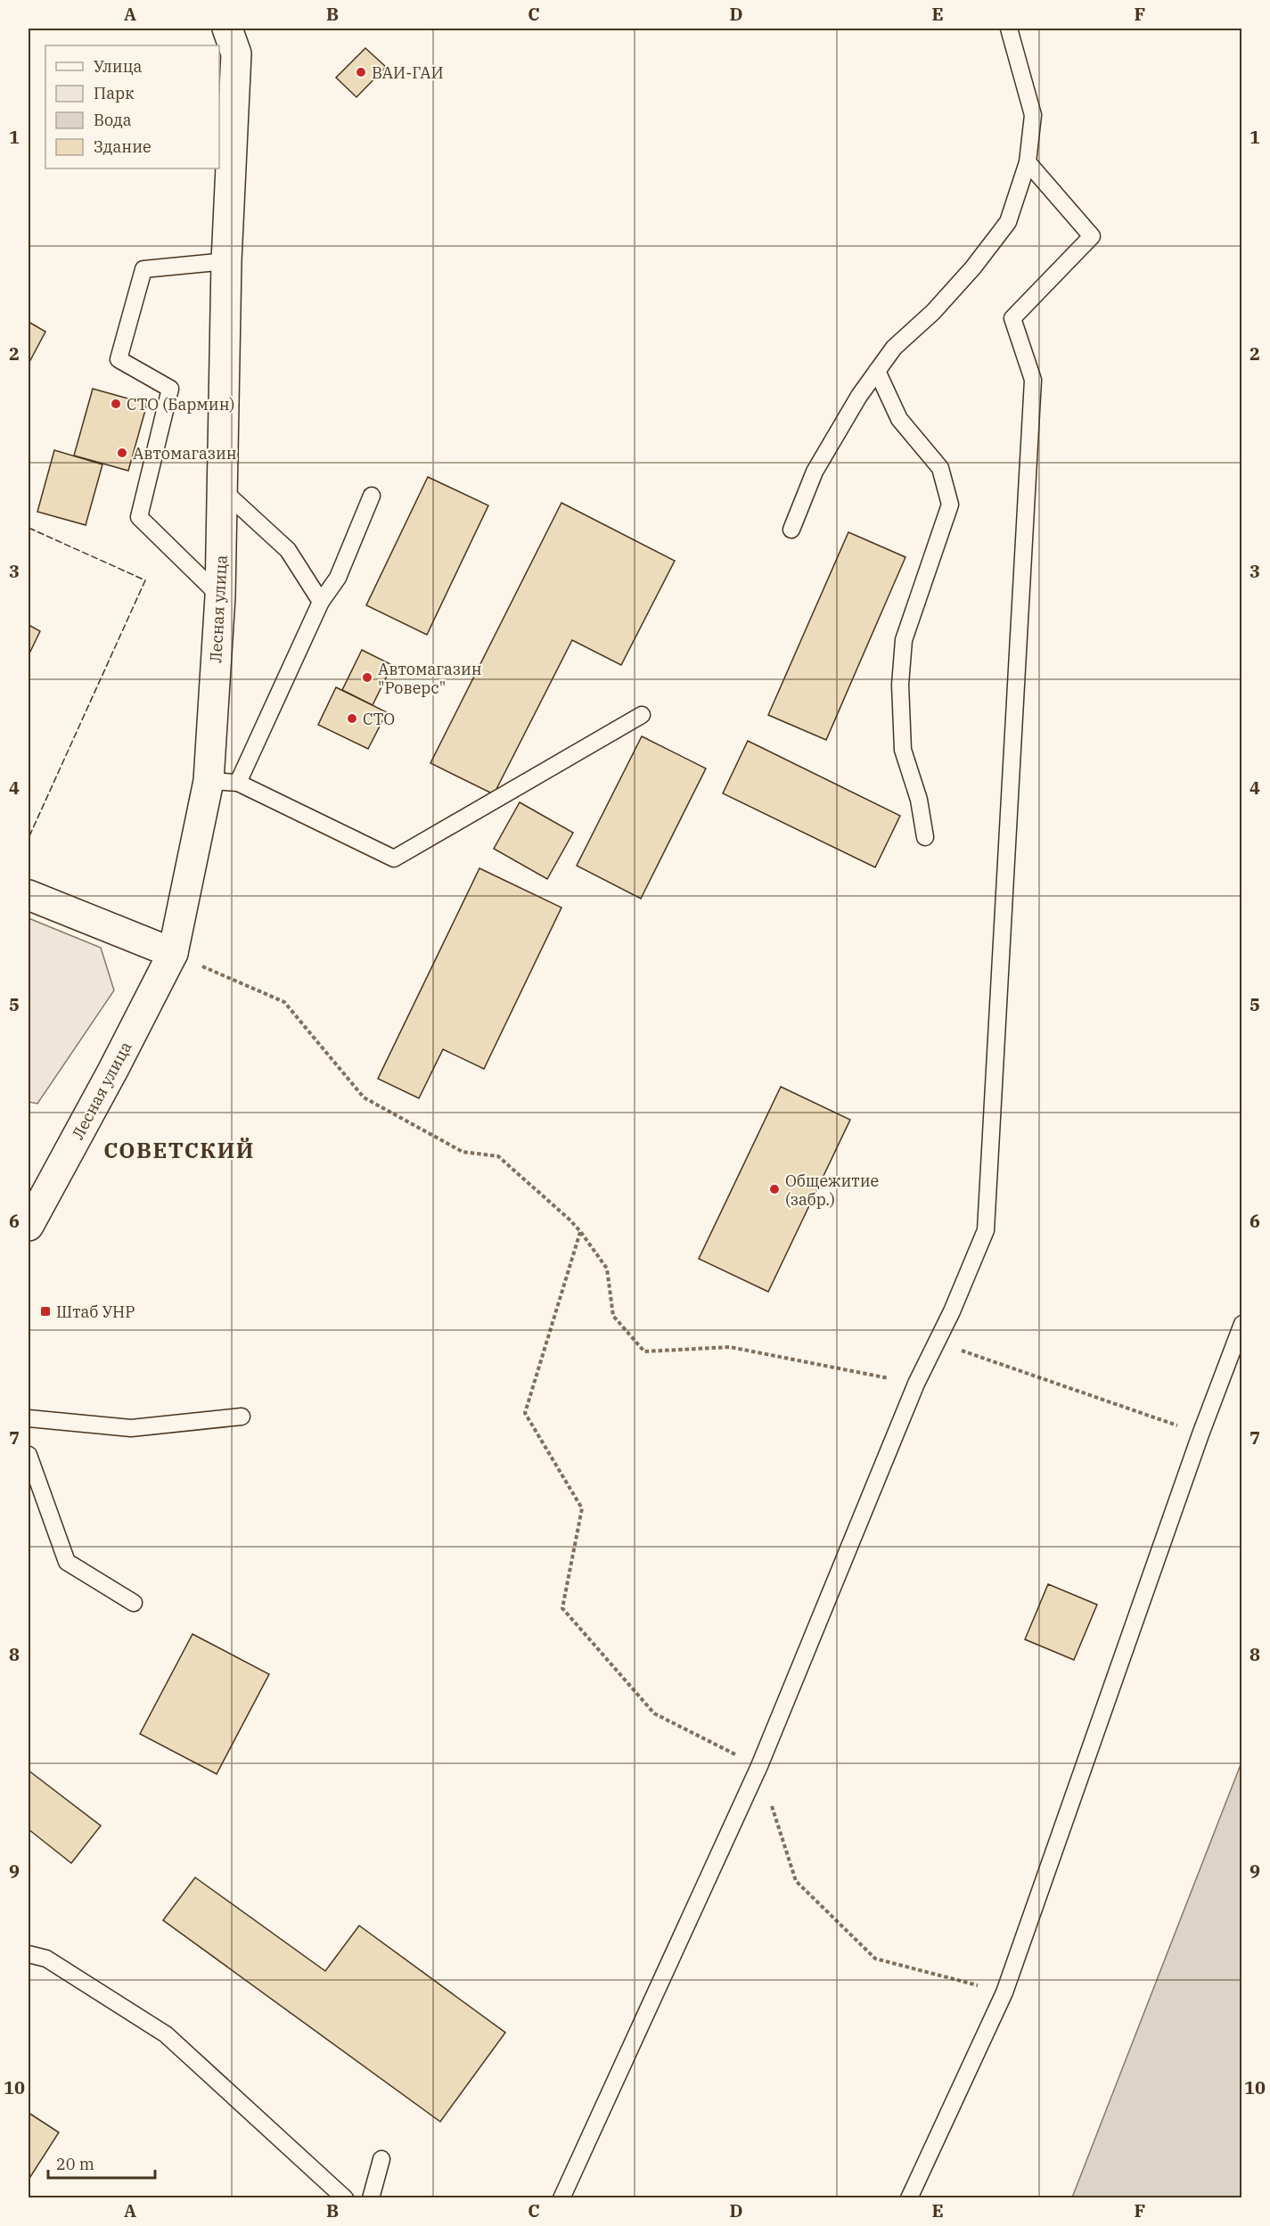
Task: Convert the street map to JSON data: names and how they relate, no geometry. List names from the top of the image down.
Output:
{
  "streets": {
    "main road": ["Лесная улица"]
  },
  "districts": ["СОВЕТСКИЙ"],
  "places": {
    "other": [
      "ВАИ-ГАИ",
      "СТО (Бармин)",
      "Автомагазин",
      "Автомагазин \"Роверс\"",
      "СТО",
      "Общежитие (забр.)"
    ],
    "transit": ["Штаб УНР"]
  },
  "legend": [
    "Улица",
    "Парк",
    "Вода",
    "Здание"
  ],
  "scale_bar": "20 m",
  "grid": {
    "columns": [
      "A",
      "B",
      "C",
      "D",
      "E",
      "F"
    ],
    "rows": [
      "1",
      "2",
      "3",
      "4",
      "5",
      "6",
      "7",
      "8",
      "9",
      "10"
    ]
  }
}
